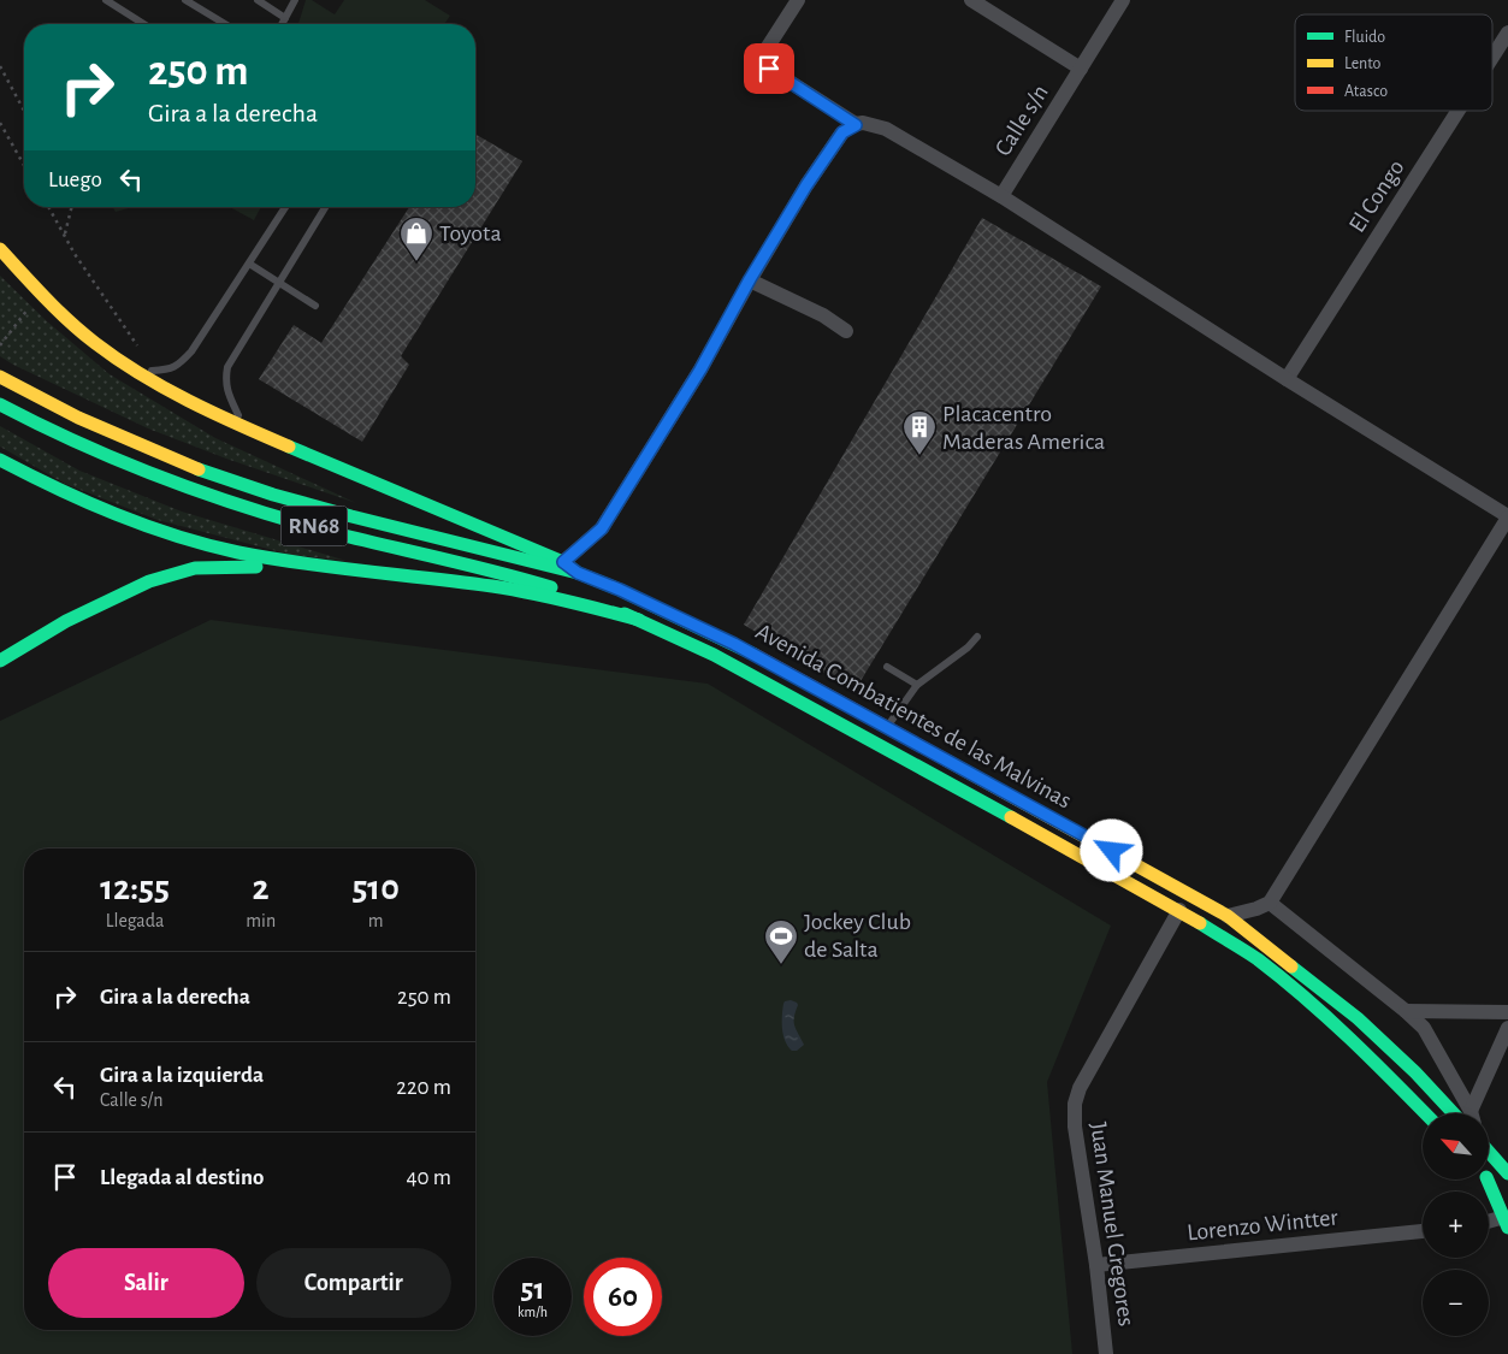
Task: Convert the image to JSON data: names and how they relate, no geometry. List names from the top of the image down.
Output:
{
  "streets": {
    "main road": ["RN68", "Avenida Combatientes de las Malvinas"],
    "street": [
      "Calle s/n",
      "El Congo",
      "Juan Manuel Gregores",
      "Lorenzo Wintter"
    ]
  },
  "crossings": [
    ["RN68", "Avenida Combatientes de las Malvinas"],
    ["Avenida Combatientes de las Malvinas", "Juan Manuel Gregores"],
    ["Juan Manuel Gregores", "Lorenzo Wintter"]
  ],
  "places": {
    "shop": ["Toyota"],
    "building": ["Placacentro Maderas America"],
    "sports": ["Jockey Club de Salta"]
  },
  "legend": ["Fluido", "Lento", "Atasco"],
  "north": "top left",
  "page": {
    "turn": ["250 m", "Gira a la derecha"],
    "then": "Luego",
    "eta": [
      "12:55",
      "Llegada",
      "2",
      "min",
      "510",
      "m"
    ],
    "list": [
      {
        "name": "Gira a la derecha",
        "value": "250 m"
      },
      {
        "name": "Gira a la izquierda",
        "note": "Calle s/n",
        "value": "220 m"
      },
      {
        "name": "Llegada al destino",
        "value": "40 m"
      }
    ],
    "map_buttons": ["+", "−"],
    "buttons": ["Salir", "Compartir"],
    "speed": "51 km/h",
    "limit": "60"
  }
}
